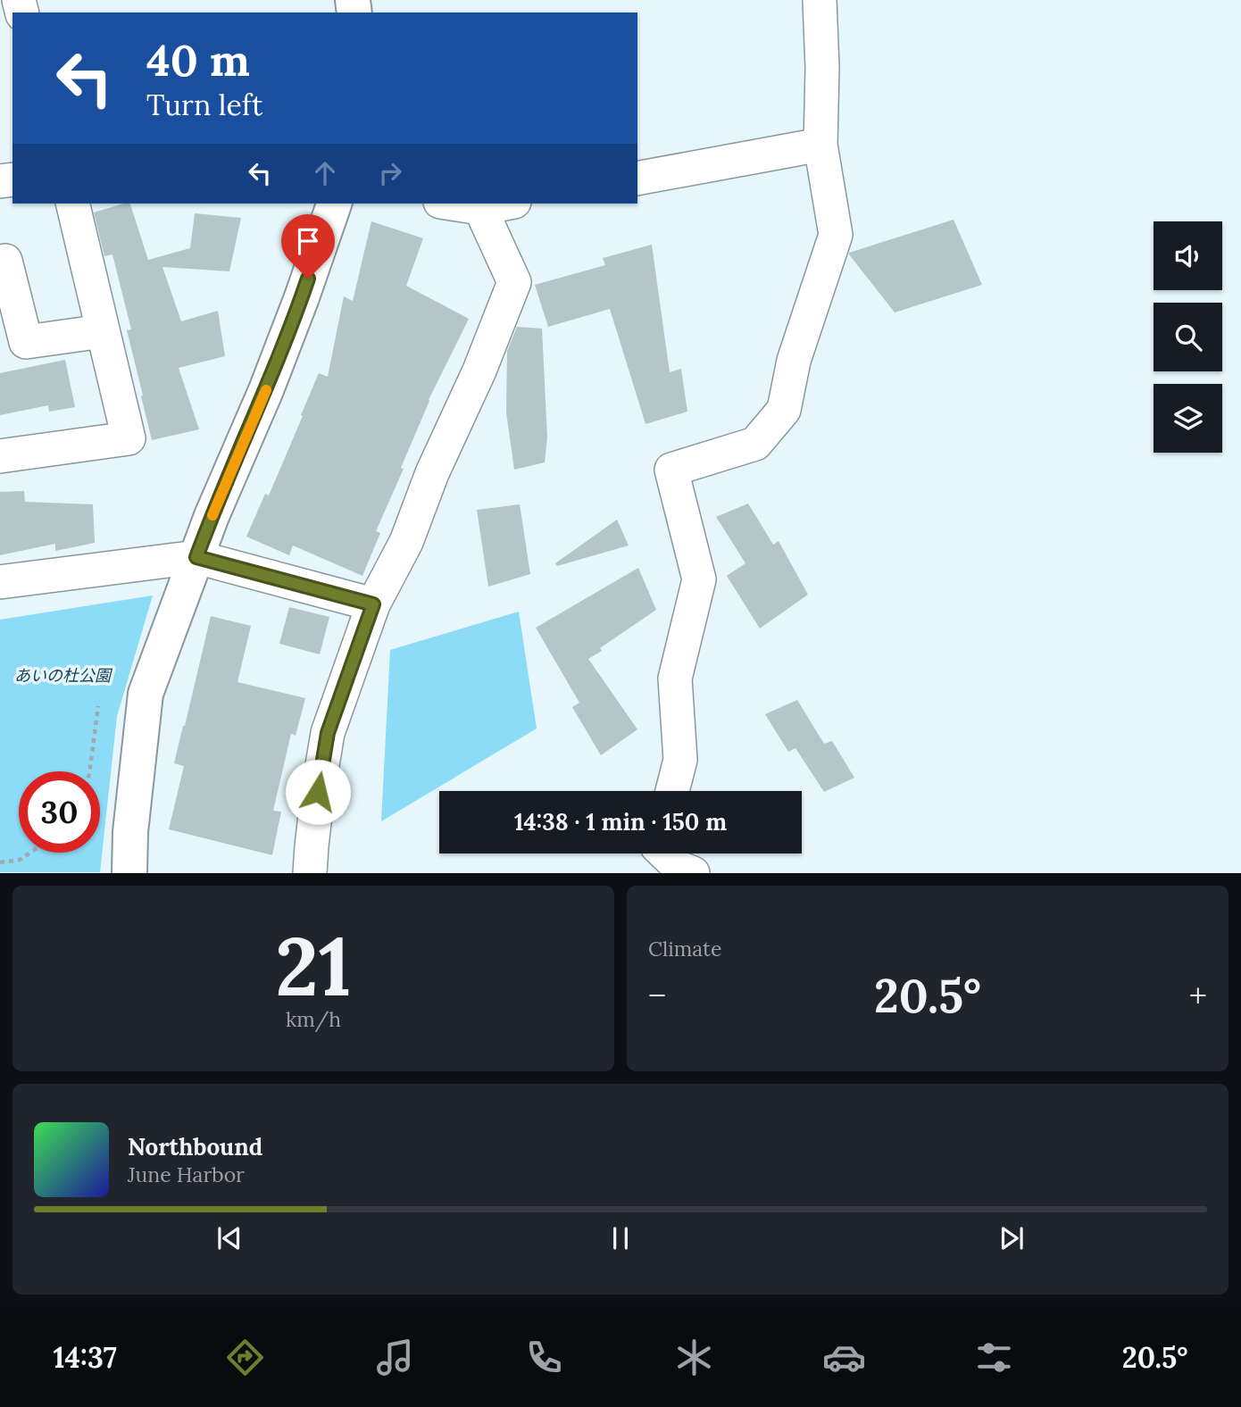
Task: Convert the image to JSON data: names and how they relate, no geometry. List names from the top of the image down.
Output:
{
  "parks": ["あいの杜公園"],
  "page": {
    "turn": ["40 m", "Turn left"],
    "limit": "30",
    "trip": "14:38 · 1 min · 150 m",
    "tile": [
      ["21", "km/h"],
      "Climate"
    ],
    "heat": ["−", "20.5°", "+"],
    "song": ["Northbound", "June Harbor"],
    "tabs": ["14:37", "20.5°"]
  }
}
